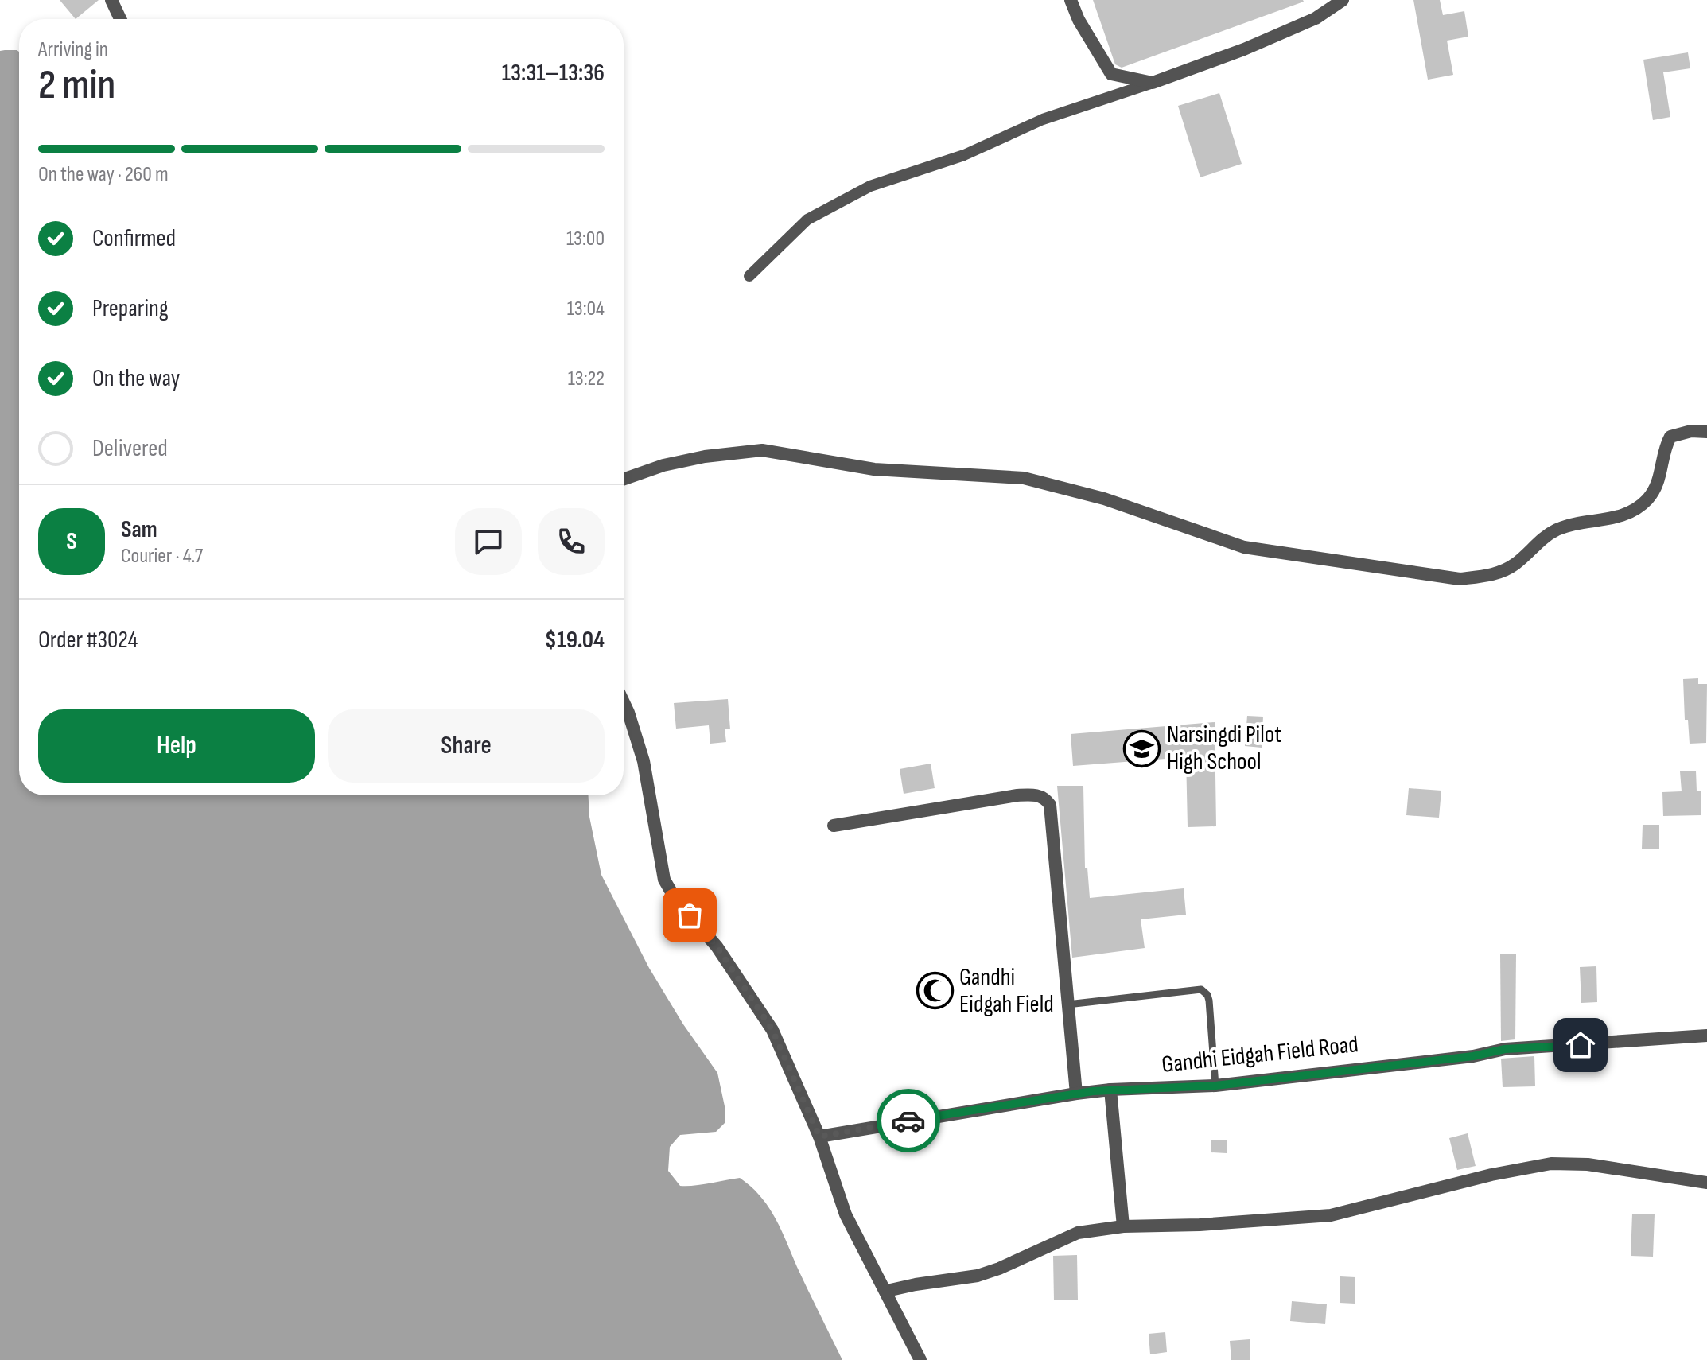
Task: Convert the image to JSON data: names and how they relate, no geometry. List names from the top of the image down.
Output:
{
  "streets": {
    "street": ["Gandhi Eidgah Field Road"]
  },
  "places": {
    "school or university": ["Narsingdi Pilot High School"],
    "mosque": ["Gandhi Eidgah Field"]
  },
  "page": {
    "heading": ["2 min", "Arriving in", "13:31–13:36"],
    "panel": [
      "Sam",
      "Courier · 4.7",
      "Order #3024",
      "$19.04"
    ],
    "bar": "On the way · 260 m",
    "list": [
      ["Confirmed", "13:00"],
      ["Preparing", "13:04"],
      ["On the way", "13:22"],
      "Delivered"
    ],
    "round": "S",
    "buttons": ["Help", "Share"]
  }
}
